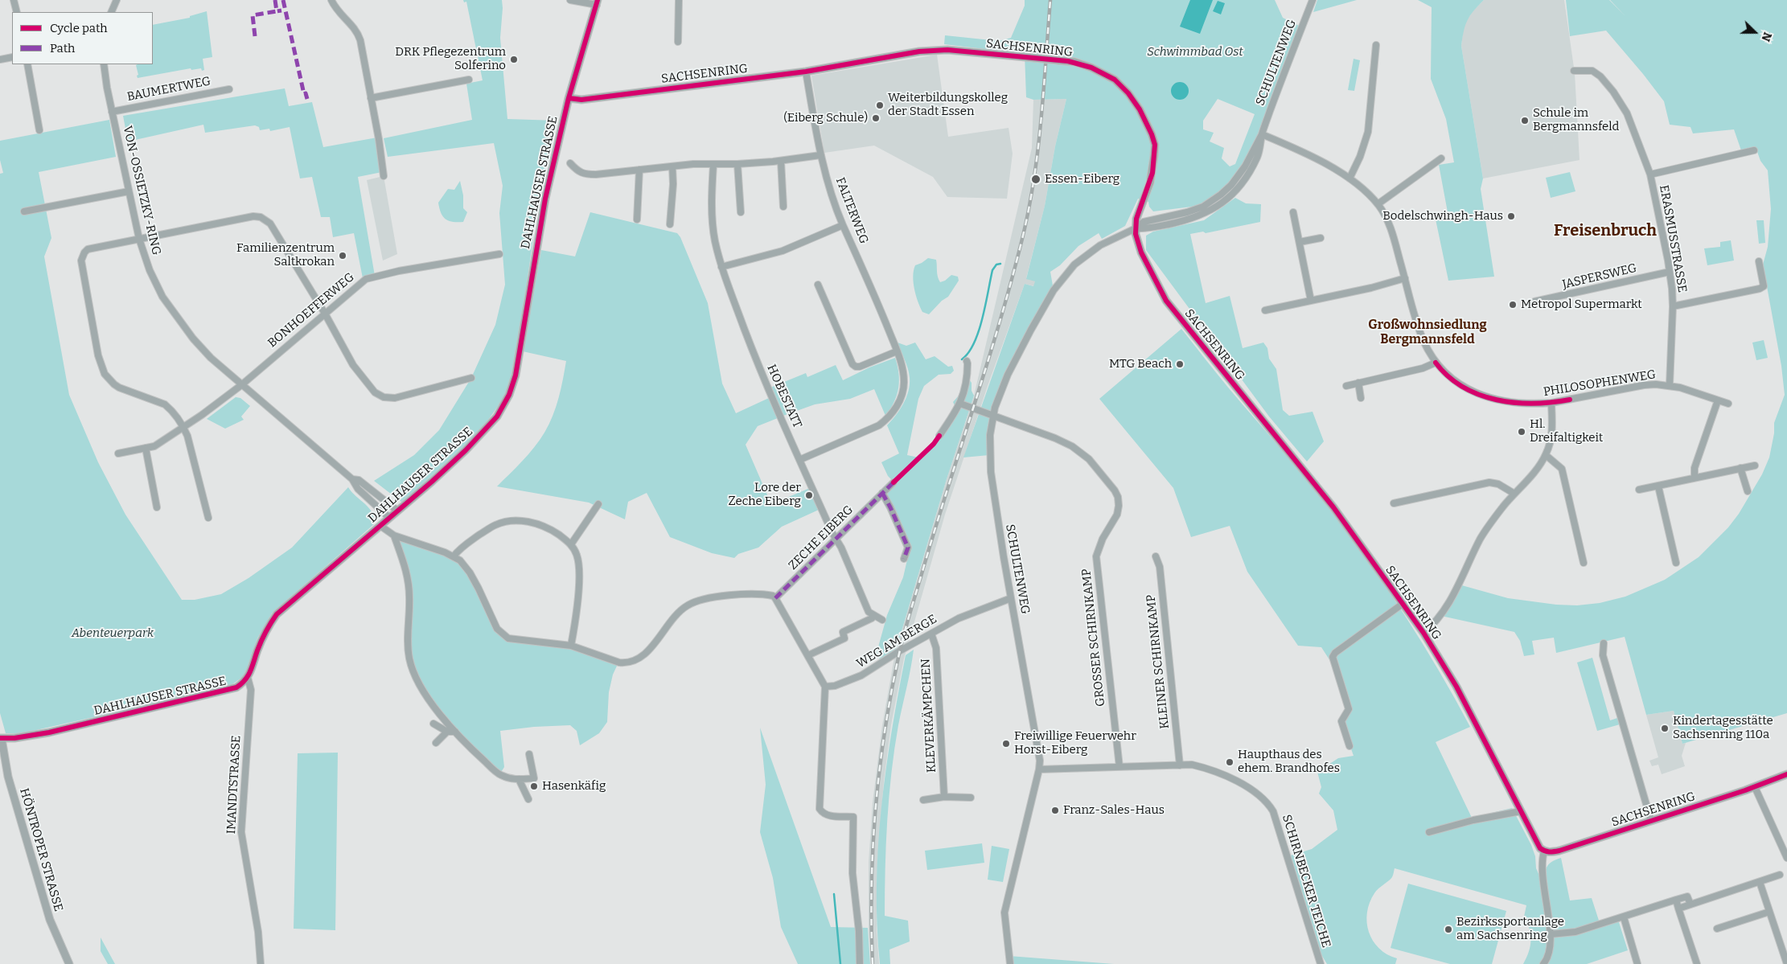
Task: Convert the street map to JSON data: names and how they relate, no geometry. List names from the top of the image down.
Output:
{
  "streets": {
    "street": [
      "SACHSENRING",
      "SCHULTENWEG",
      "BAUMERTWEG",
      "DAHLHAUSER STRASSE",
      "VON-OSSIETZKY-RING",
      "FALTERWEG",
      "ERASMUSSTRASSE",
      "JASPERSWEG",
      "BONHOEFFERWEG",
      "PHILOSOPHENWEG",
      "HOBESTATT",
      "ZECHE EIBERG",
      "GROSSER SCHIRNKAMP",
      "WEG AM BERGE",
      "KLEINER SCHIRNKAMP",
      "KLEVERKÄMPCHEN",
      "IMANDTSTRASSE",
      "HÖNTROPER STRASSE",
      "SCHIRNBECKER TEICHE"
    ]
  },
  "crossings": [
    ["SACHSENRING", "SCHULTENWEG"],
    ["SACHSENRING", "DAHLHAUSER STRASSE"],
    ["SACHSENRING", "FALTERWEG"],
    ["SCHULTENWEG", "PHILOSOPHENWEG"],
    ["SCHULTENWEG", "GROSSER SCHIRNKAMP"],
    ["SCHULTENWEG", "WEG AM BERGE"],
    ["SCHULTENWEG", "SCHIRNBECKER TEICHE"],
    ["BAUMERTWEG", "VON-OSSIETZKY-RING"],
    ["DAHLHAUSER STRASSE", "VON-OSSIETZKY-RING"],
    ["DAHLHAUSER STRASSE", "IMANDTSTRASSE"],
    ["DAHLHAUSER STRASSE", "HÖNTROPER STRASSE"],
    ["VON-OSSIETZKY-RING", "BONHOEFFERWEG"],
    ["FALTERWEG", "HOBESTATT"],
    ["ERASMUSSTRASSE", "JASPERSWEG"],
    ["ERASMUSSTRASSE", "PHILOSOPHENWEG"],
    ["HOBESTATT", "ZECHE EIBERG"],
    ["GROSSER SCHIRNKAMP", "SCHIRNBECKER TEICHE"],
    ["WEG AM BERGE", "KLEVERKÄMPCHEN"],
    ["KLEINER SCHIRNKAMP", "SCHIRNBECKER TEICHE"]
  ],
  "districts": ["Freisenbruch", "Großwohnsiedlung Bergmannsfeld"],
  "parks": ["Schwimmbad Ost", "Abenteuerpark"],
  "places": [
    "DRK Pflegezentrum Solferino",
    "Weiterbildungskolleg der Stadt Essen",
    "(Eiberg Schule)",
    "Schule im Bergmannsfeld",
    "Essen-Eiberg",
    "Bodelschwingh-Haus",
    "Familienzentrum Saltkrokan",
    "Metropol Supermarkt",
    "MTG Beach",
    "Hl. Dreifaltigkeit",
    "Lore der Zeche Eiberg",
    "Kindertagesstätte Sachsenring 110a",
    "Freiwillige Feuerwehr Horst-Eiberg",
    "Haupthaus des ehem. Brandhofes",
    "Hasenkäfig",
    "Franz-Sales-Haus",
    "Bezirkssportanlage am Sachsenring"
  ],
  "legend": ["Cycle path", "Path"],
  "north": "right"
}
